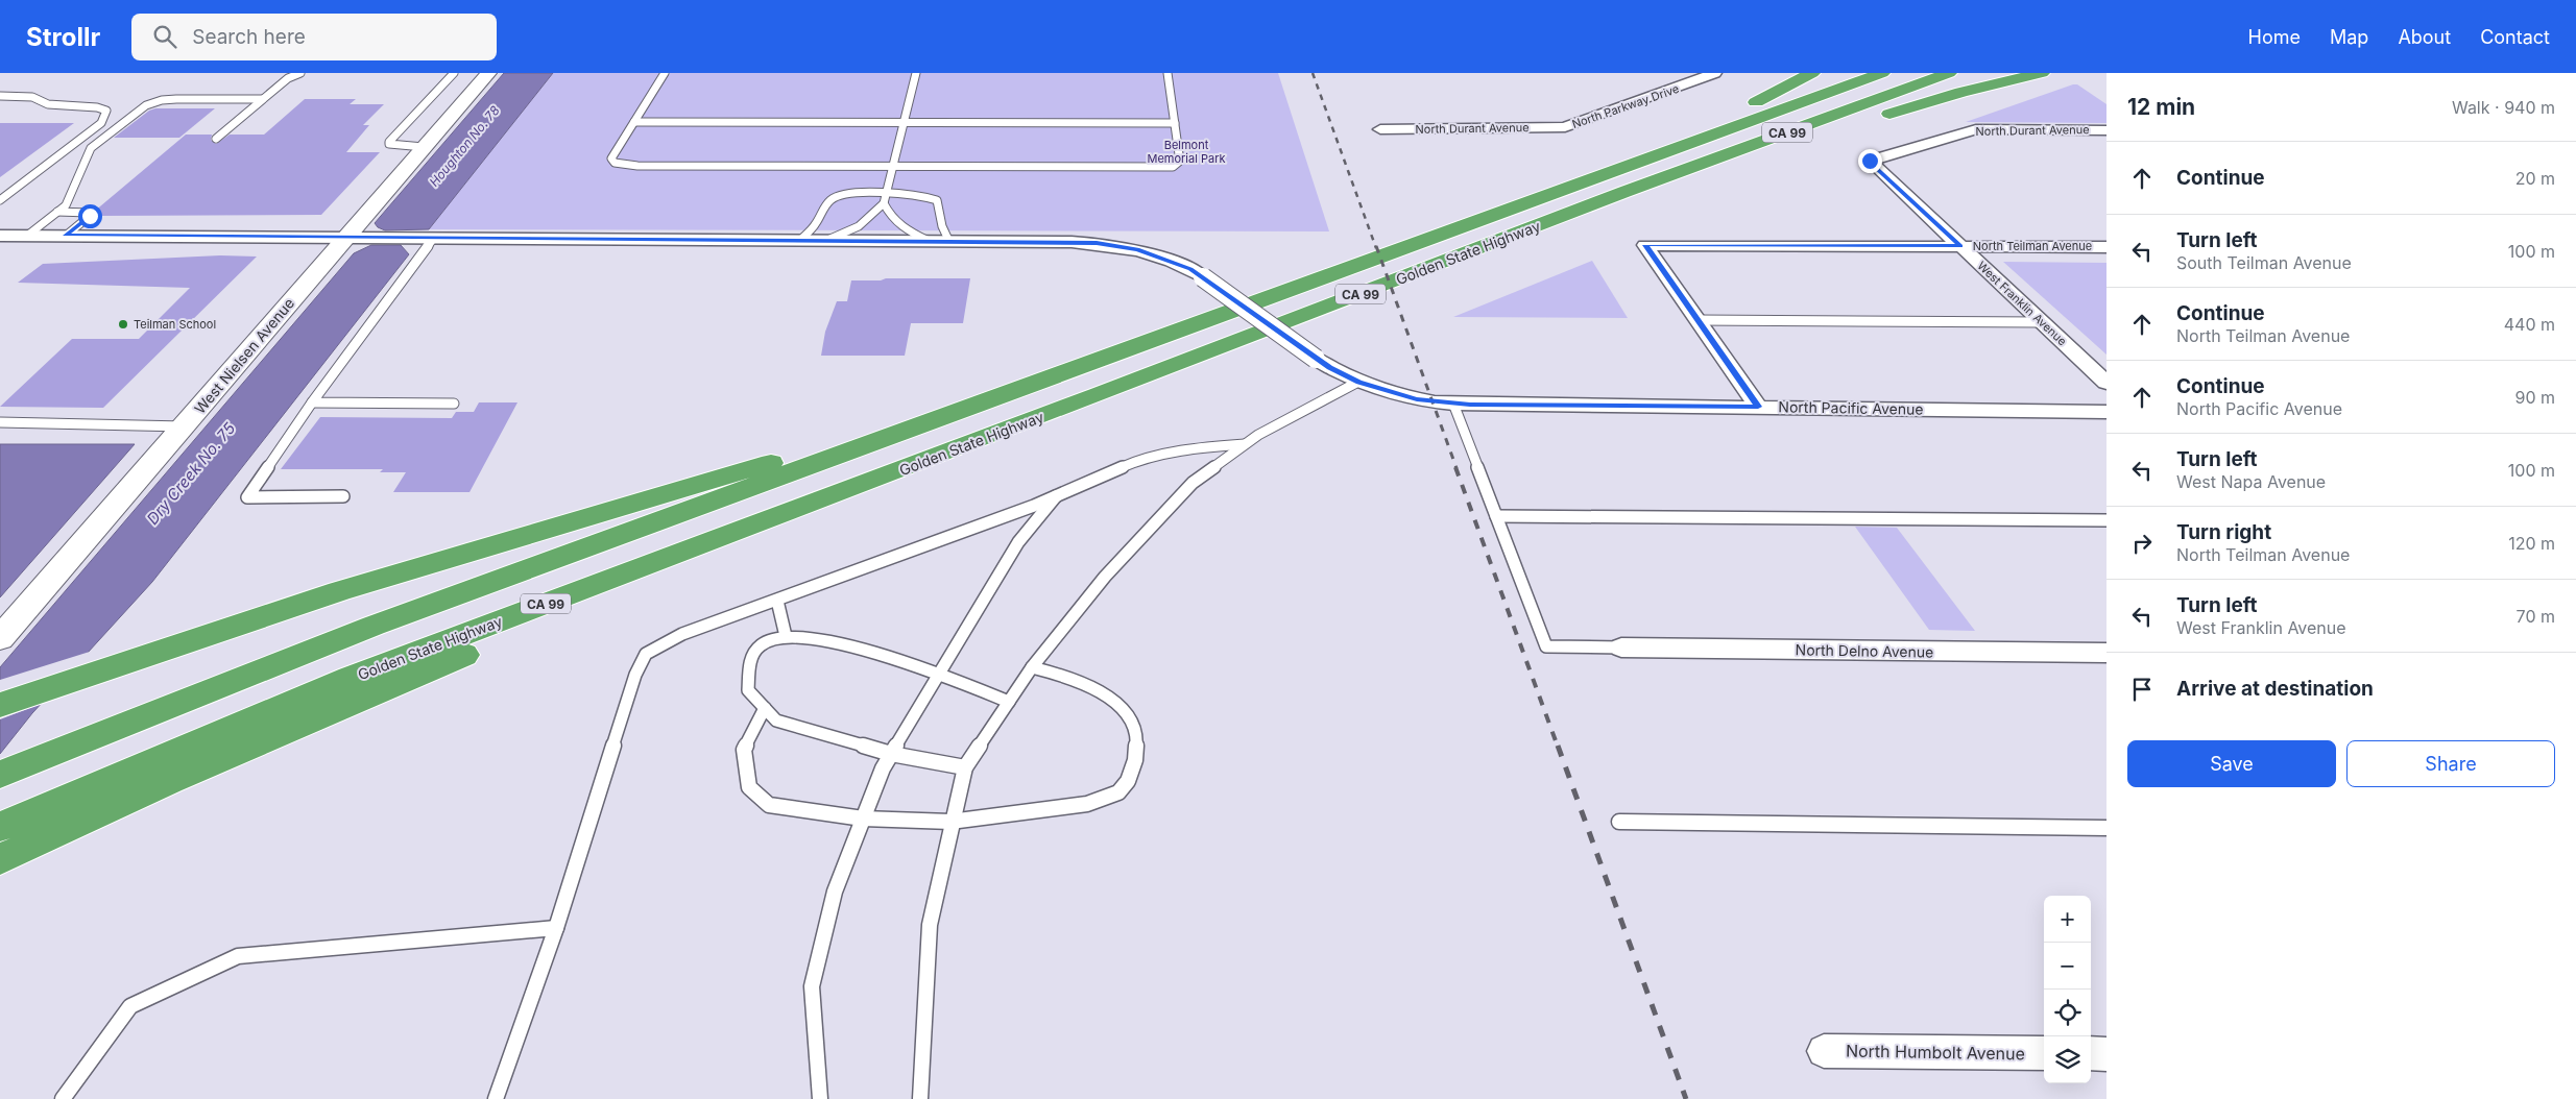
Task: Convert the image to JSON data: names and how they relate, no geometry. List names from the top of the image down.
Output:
{
  "streets": {
    "highway": ["CA 99", "Golden State Highway"],
    "street": [
      "North Parkway Drive",
      "North Durant Avenue",
      "North Teilman Avenue",
      "West Franklin Avenue",
      "West Nielsen Avenue",
      "North Pacific Avenue",
      "North Delno Avenue",
      "North Humbolt Avenue"
    ]
  },
  "crossings": [
    ["North Parkway Drive", "North Durant Avenue"],
    ["North Durant Avenue", "West Franklin Avenue"],
    ["North Teilman Avenue", "West Franklin Avenue"]
  ],
  "water": ["Houghton No. 78", "Dry Creek No. 75"],
  "parks": ["Belmont Memorial Park"],
  "places": ["Teilman School"],
  "page": {
    "header": "Strollr",
    "search": "Search here",
    "nav": [
      "Home",
      "Map",
      "About",
      "Contact"
    ],
    "heading": ["12 min", "Walk · 940 m"],
    "list": [
      ["Continue", "20 m"],
      ["Turn left", "South Teilman Avenue", "100 m"],
      ["Continue", "North Teilman Avenue", "440 m"],
      ["Continue", "North Pacific Avenue", "90 m"],
      ["Turn left", "West Napa Avenue", "100 m"],
      ["Turn right", "North Teilman Avenue", "120 m"],
      ["Turn left", "West Franklin Avenue", "70 m"],
      "Arrive at destination"
    ],
    "buttons": ["Save", "Share"],
    "map_buttons": ["+", "−"]
  }
}
